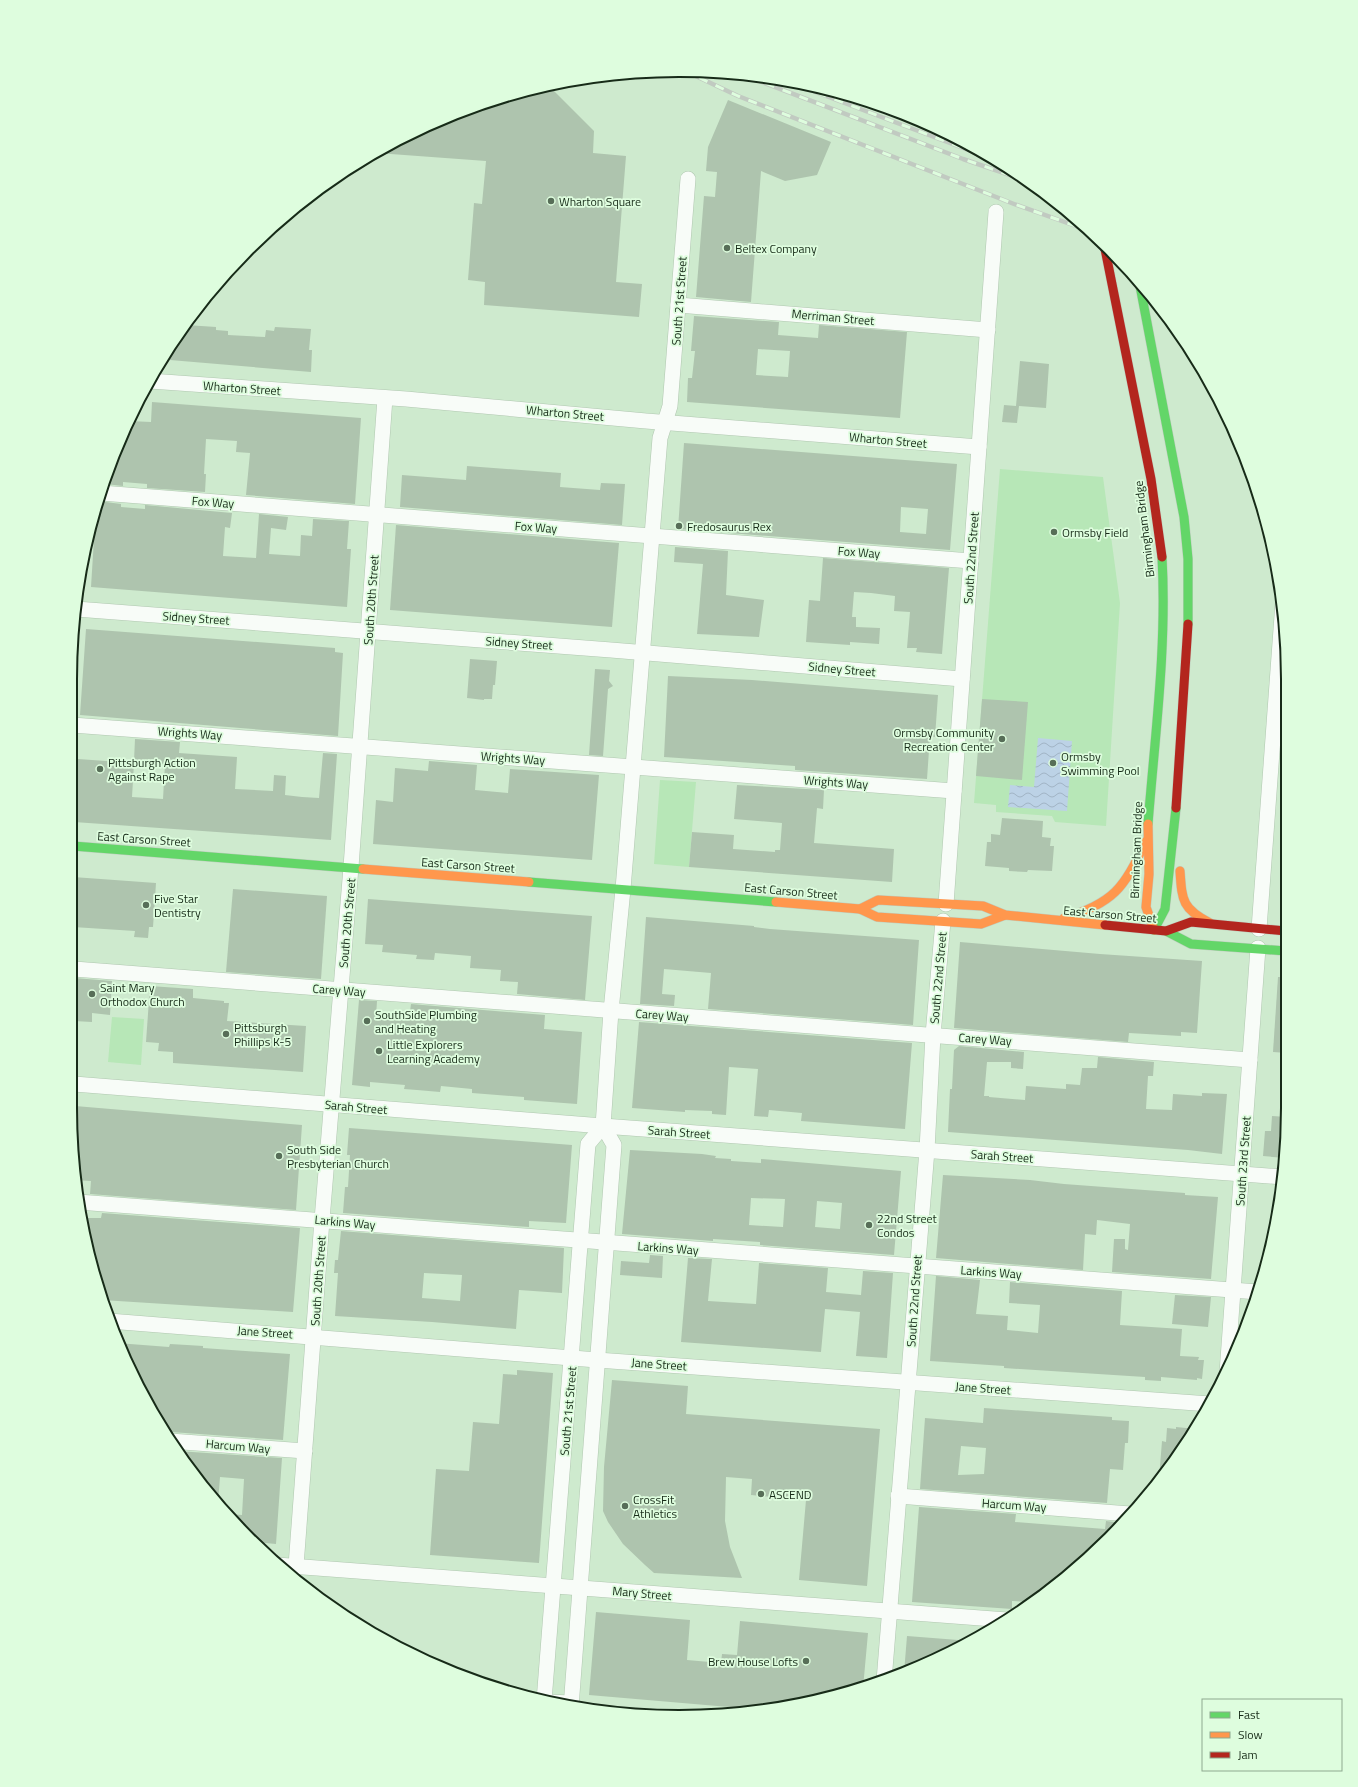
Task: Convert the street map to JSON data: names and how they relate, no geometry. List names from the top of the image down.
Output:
{
  "streets": {
    "main road": ["Birmingham Bridge", "East Carson Street"],
    "street": [
      "South 21st Street",
      "Merriman Street",
      "Wharton Street",
      "Fox Way",
      "South 22nd Street",
      "South 20th Street",
      "Sidney Street",
      "Wrights Way",
      "Carey Way",
      "Sarah Street",
      "South 23rd Street",
      "Larkins Way",
      "Jane Street",
      "Harcum Way",
      "Mary Street"
    ]
  },
  "crossings": [
    ["South 21st Street", "Merriman Street"],
    ["South 21st Street", "Wharton Street"],
    ["South 21st Street", "Fox Way"],
    ["South 21st Street", "Sidney Street"],
    ["South 21st Street", "Wrights Way"],
    ["South 21st Street", "East Carson Street"],
    ["South 21st Street", "Carey Way"],
    ["South 21st Street", "Sarah Street"],
    ["South 21st Street", "Larkins Way"],
    ["South 21st Street", "Jane Street"],
    ["South 21st Street", "Mary Street"],
    ["Merriman Street", "South 22nd Street"],
    ["Wharton Street", "South 22nd Street"],
    ["Wharton Street", "South 20th Street"],
    ["Fox Way", "South 22nd Street"],
    ["Fox Way", "South 20th Street"],
    ["Birmingham Bridge", "East Carson Street"],
    ["South 22nd Street", "Sidney Street"],
    ["South 22nd Street", "Wrights Way"],
    ["South 22nd Street", "East Carson Street"],
    ["South 22nd Street", "Carey Way"],
    ["South 22nd Street", "Sarah Street"],
    ["South 22nd Street", "Larkins Way"],
    ["South 22nd Street", "Jane Street"],
    ["South 22nd Street", "Harcum Way"],
    ["South 22nd Street", "Mary Street"],
    ["South 20th Street", "Sidney Street"],
    ["South 20th Street", "Wrights Way"],
    ["South 20th Street", "East Carson Street"],
    ["South 20th Street", "Carey Way"],
    ["South 20th Street", "Sarah Street"],
    ["South 20th Street", "Larkins Way"],
    ["South 20th Street", "Jane Street"],
    ["South 20th Street", "Harcum Way"],
    ["South 20th Street", "Mary Street"],
    ["East Carson Street", "South 23rd Street"],
    ["Carey Way", "South 23rd Street"],
    ["Sarah Street", "South 23rd Street"],
    ["South 23rd Street", "Larkins Way"]
  ],
  "places": [
    "Wharton Square",
    "Beltex Company",
    "Fredosaurus Rex",
    "Ormsby Field",
    "Ormsby Community Recreation Center",
    "Ormsby Swimming Pool",
    "Pittsburgh Action Against Rape",
    "Five Star Dentistry",
    "Saint Mary Orthodox Church",
    "SouthSide Plumbing and Heating",
    "Pittsburgh Phillips K-5",
    "Little Explorers Learning Academy",
    "South Side Presbyterian Church",
    "22nd Street Condos",
    "ASCEND",
    "CrossFit Athletics",
    "Brew House Lofts"
  ],
  "legend": ["Fast", "Slow", "Jam"]
}
